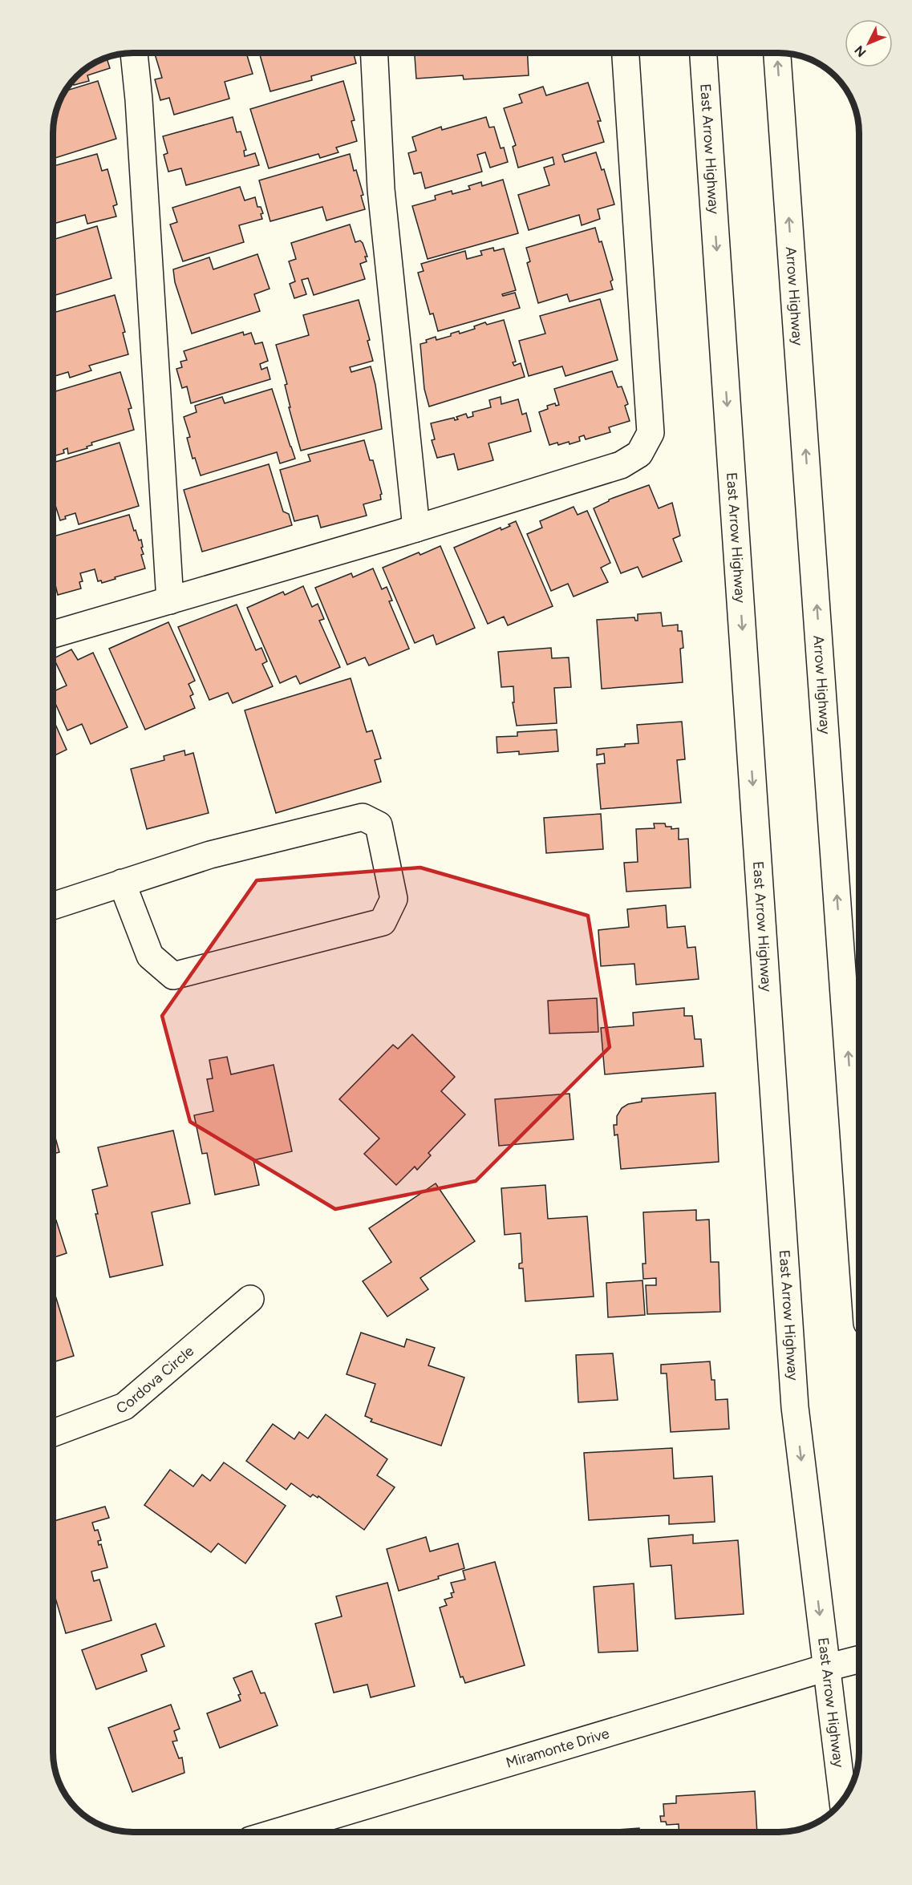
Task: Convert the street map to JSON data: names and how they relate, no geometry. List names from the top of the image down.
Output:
{
  "streets": {
    "main road": [
      "East Arrow Highway",
      "Arrow Highway",
      "Cordova Circle",
      "Miramonte Drive"
    ]
  },
  "crossings": [
    ["East Arrow Highway", "Miramonte Drive"]
  ],
  "one_way": ["East Arrow Highway", "Arrow Highway"],
  "north": "bottom left"
}
